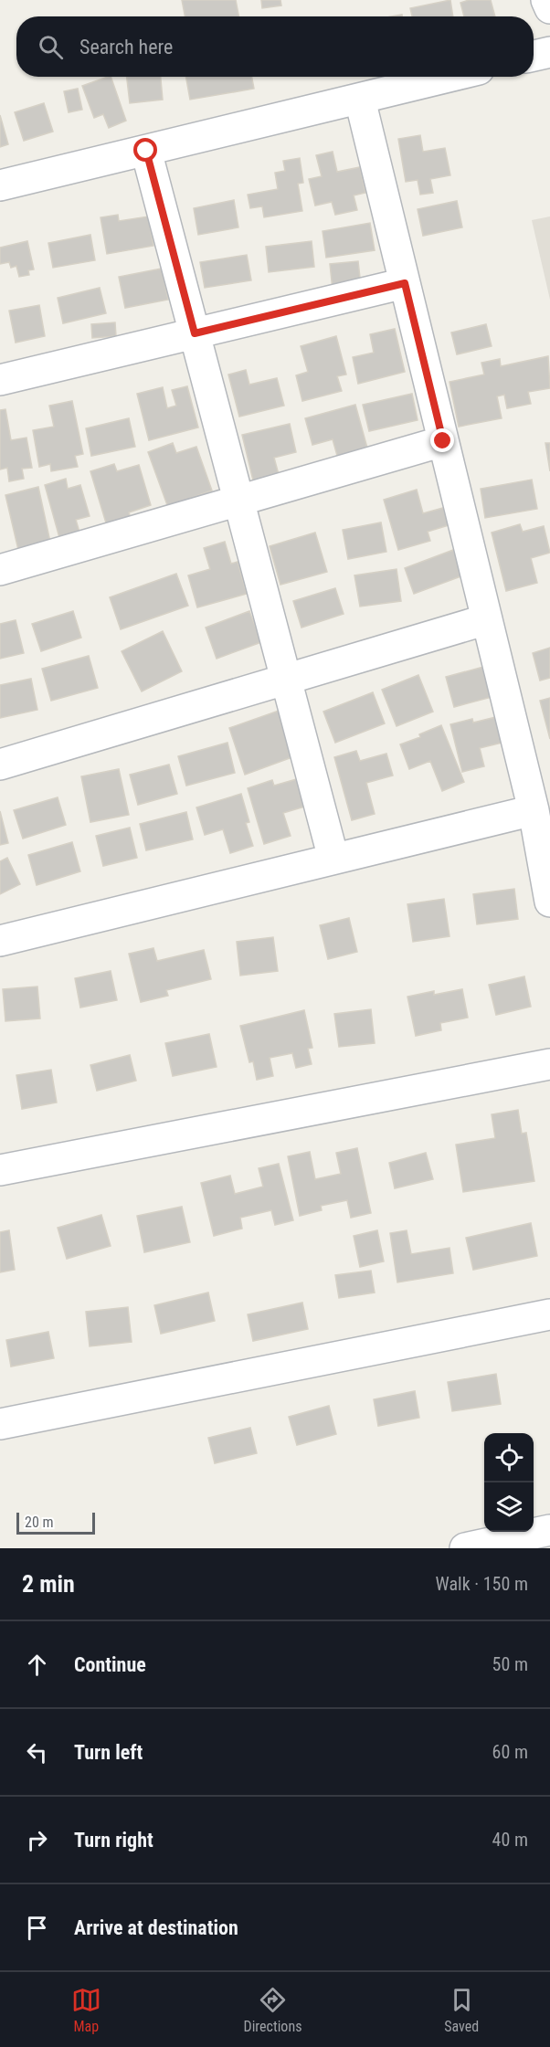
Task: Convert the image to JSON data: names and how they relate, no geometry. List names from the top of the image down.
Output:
{
  "scale_bar": "20 m",
  "page": {
    "search": "Search here",
    "scale": "20 m",
    "heading": ["2 min", "Walk · 150 m"],
    "list": [
      ["Continue", "50 m"],
      ["Turn left", "60 m"],
      ["Turn right", "40 m"],
      "Arrive at destination"
    ],
    "nav": ["Map", "Directions", "Saved"]
  }
}
